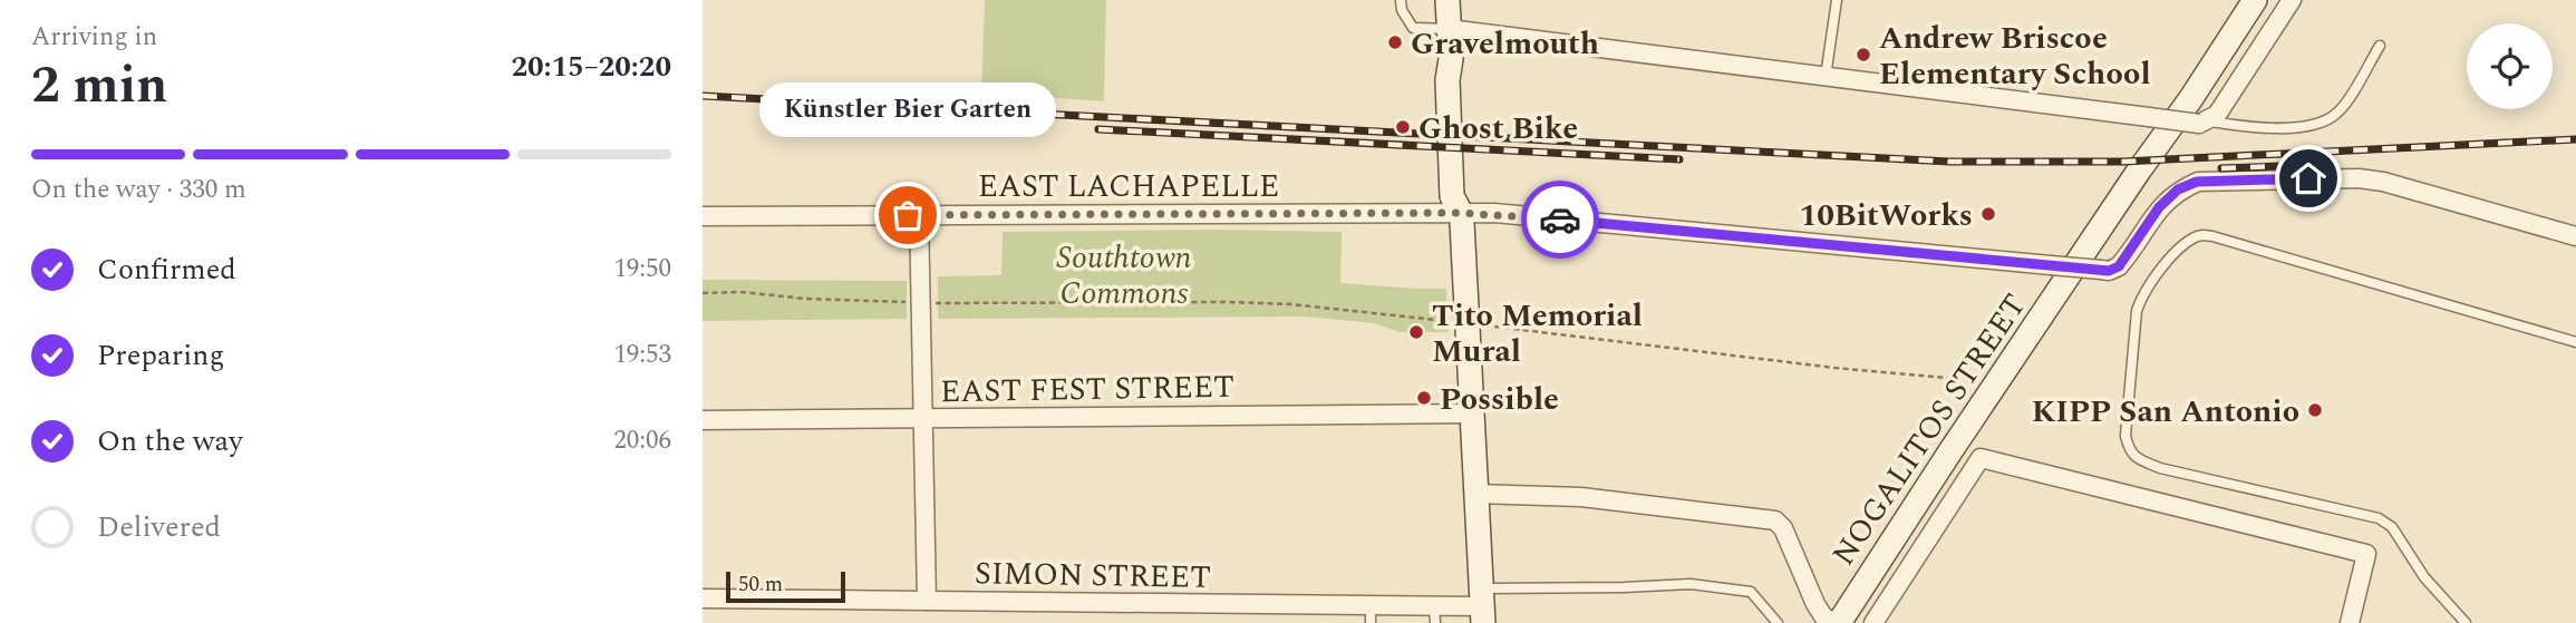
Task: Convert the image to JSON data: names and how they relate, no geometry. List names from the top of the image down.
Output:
{
  "streets": {
    "main road": ["NOGALITOS STREET"],
    "street": ["EAST LACHAPELLE", "EAST FEST STREET", "SIMON STREET"]
  },
  "parks": ["Southtown Commons"],
  "places": [
    "Gravelmouth",
    "Andrew Briscoe Elementary School",
    "Ghost Bike",
    "10BitWorks",
    "Künstler Bier Garten",
    "Tito Memorial Mural",
    "Possible",
    "KIPP San Antonio"
  ],
  "scale_bar": "50 m",
  "page": {
    "heading": ["2 min", "Arriving in", "20:15–20:20"],
    "bubble": "Künstler Bier Garten",
    "bar": "On the way · 330 m",
    "list": [
      ["Confirmed", "19:50"],
      ["Preparing", "19:53"],
      ["On the way", "20:06"],
      "Delivered"
    ],
    "scale": "50 m"
  }
}
